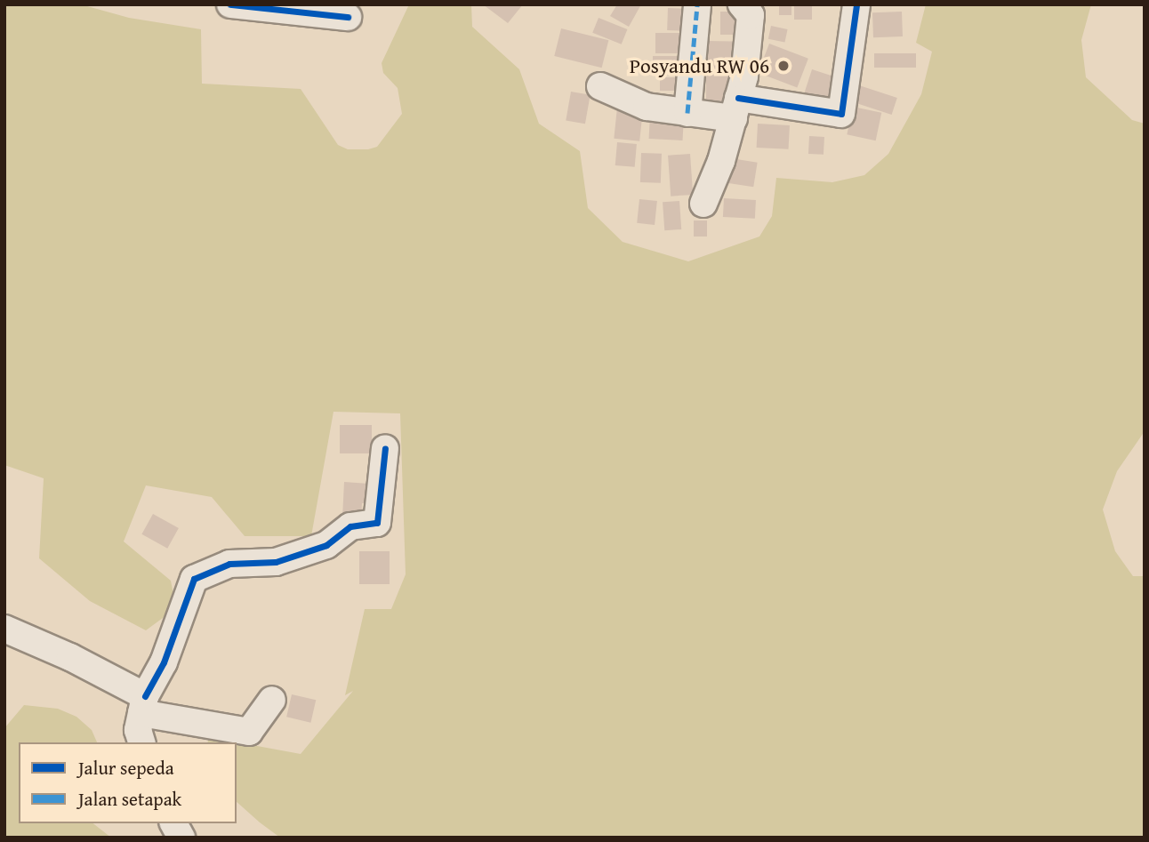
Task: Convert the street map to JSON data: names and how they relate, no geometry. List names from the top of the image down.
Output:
{
  "places": ["Posyandu RW 06"],
  "legend": ["Jalur sepeda", "Jalan setapak"]
}
